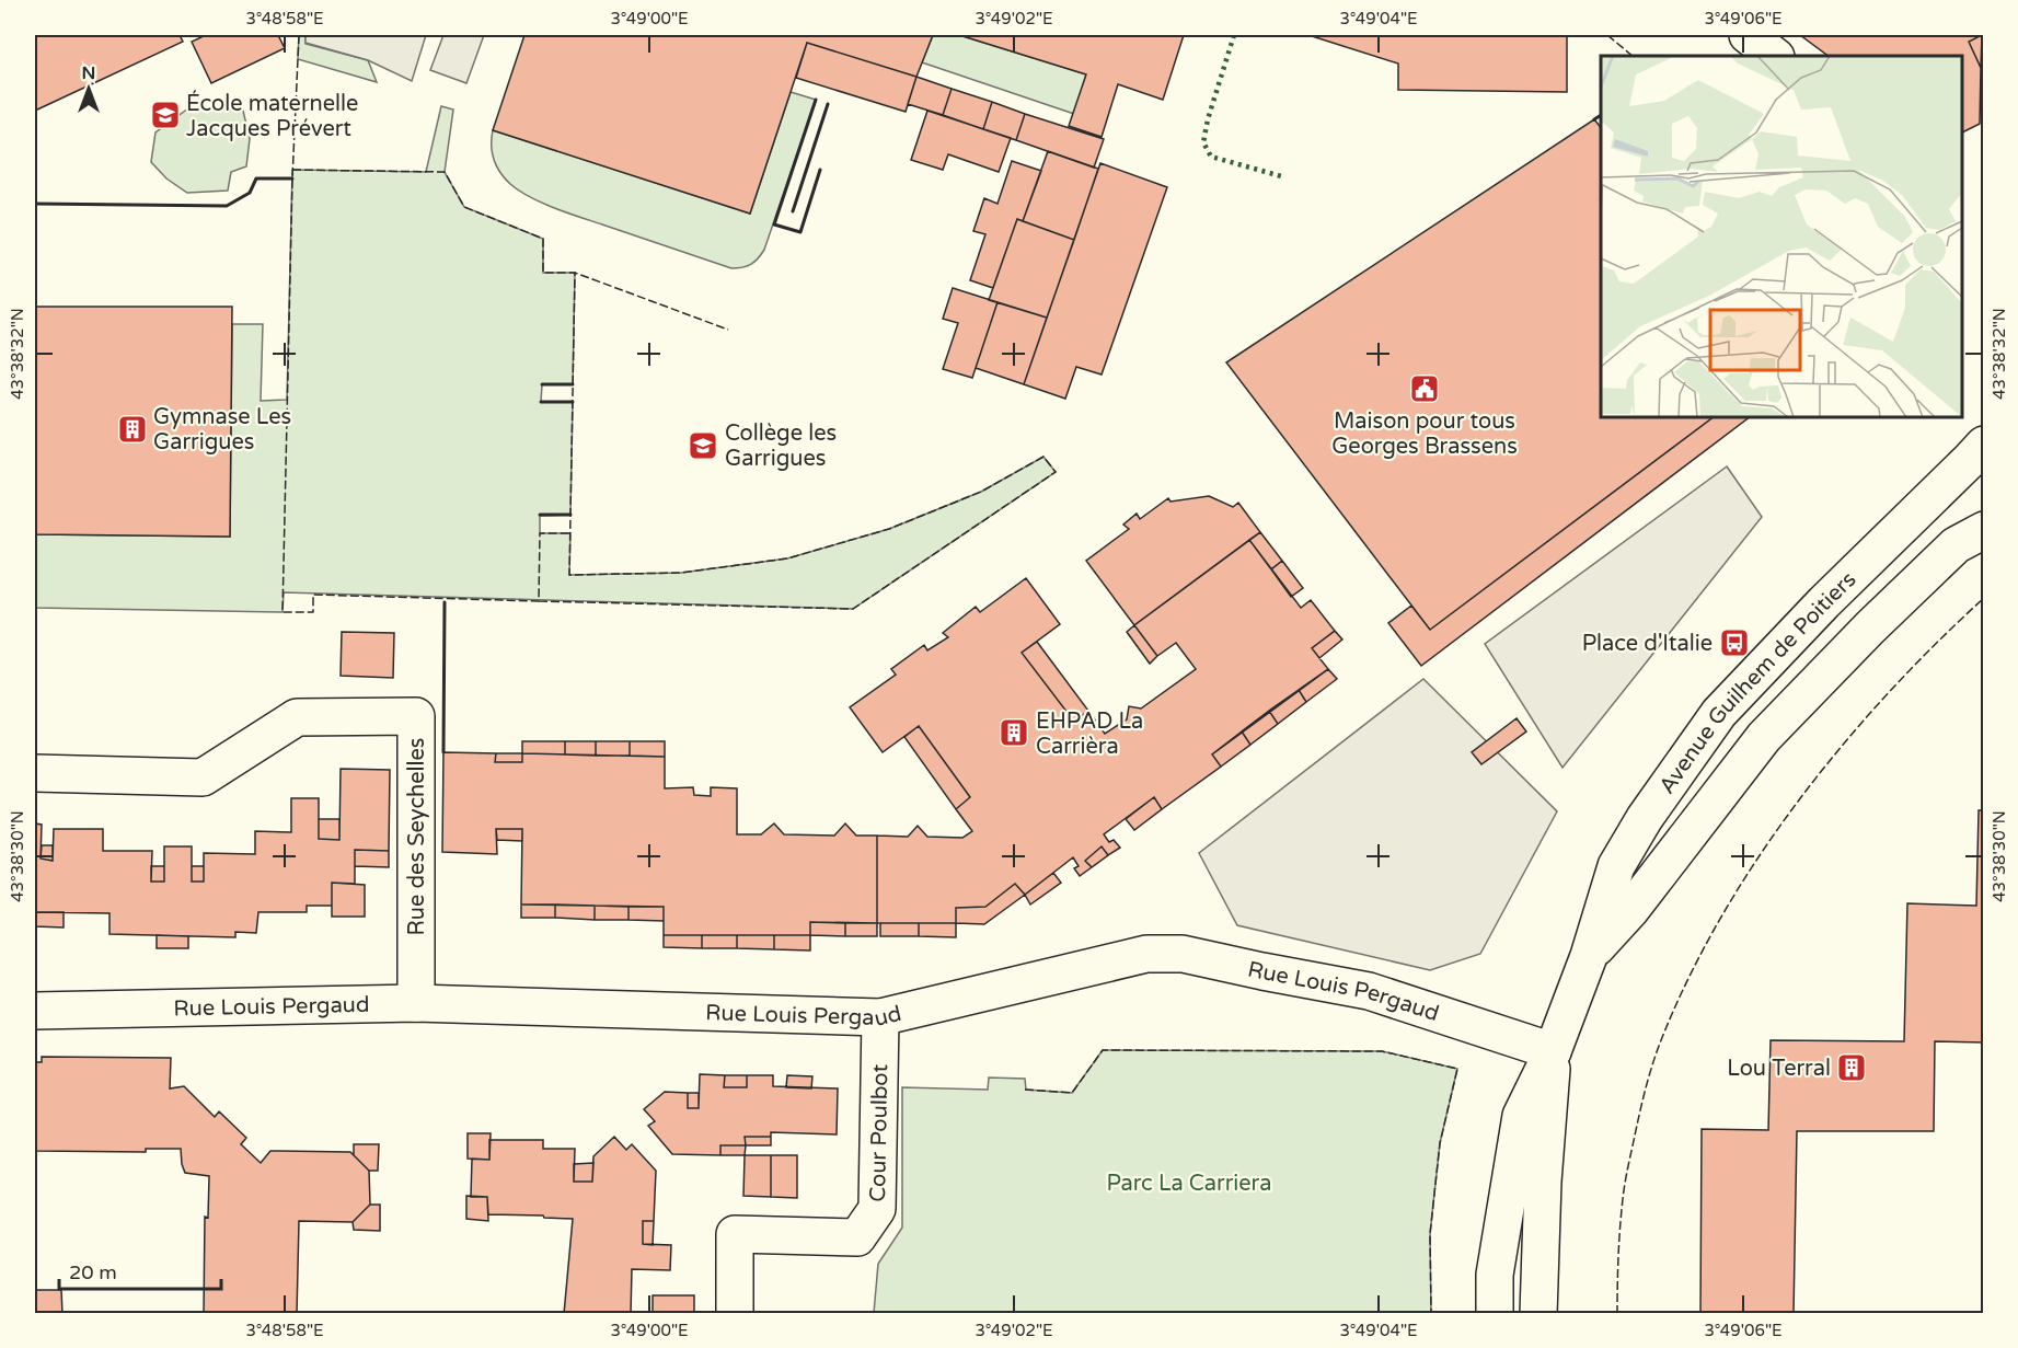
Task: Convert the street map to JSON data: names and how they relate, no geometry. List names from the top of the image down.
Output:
{
  "streets": {
    "street": [
      "Avenue Guilhem de Poitiers",
      "Rue des Seychelles",
      "Rue Louis Pergaud",
      "Cour Poulbot"
    ]
  },
  "crossings": [
    ["Avenue Guilhem de Poitiers", "Rue Louis Pergaud"],
    ["Rue des Seychelles", "Rue Louis Pergaud"],
    ["Rue Louis Pergaud", "Cour Poulbot"]
  ],
  "parks": ["Parc La Carriera"],
  "places": {
    "school or university": ["École maternelle Jacques Prévert", "Collège les Garrigues"],
    "public building": ["Maison pour tous Georges Brassens"],
    "building": ["Gymnase Les Garrigues", "EHPAD La Carrièra", "Lou Terral"],
    "bus stop": ["Place d'Italie"]
  },
  "scale_bar": "20 m",
  "north": "top",
  "coordinates": [
    "3°48'58\"E",
    "3°49'00\"E",
    "3°49'02\"E",
    "3°49'04\"E",
    "3°49'06\"E",
    "43°38'32\"N",
    "43°38'30\"N"
  ]
}
